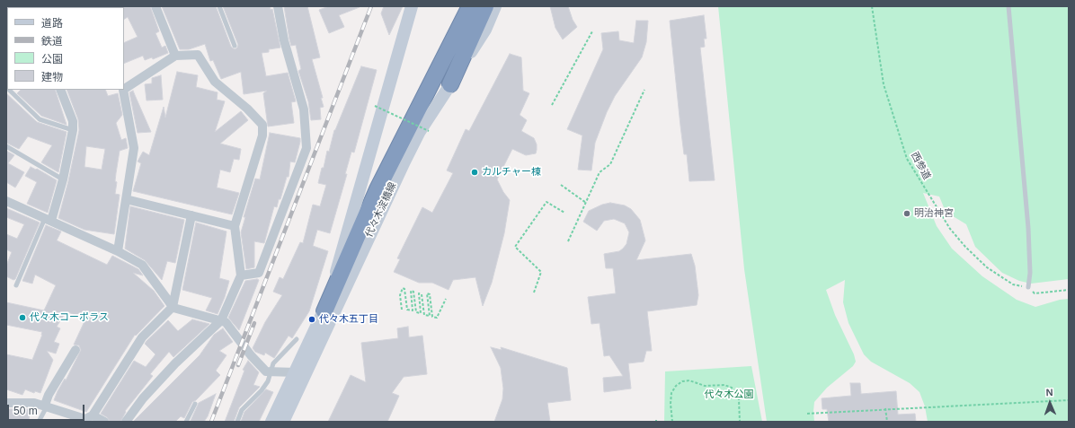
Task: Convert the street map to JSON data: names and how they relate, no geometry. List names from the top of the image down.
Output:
{
  "streets": {
    "street": ["代々木淀橋線"],
    "path": ["西参道"]
  },
  "parks": ["代々木公園"],
  "places": [
    "カルチャー棟",
    "明治神宮",
    "代々木コーポラス",
    "代々木五丁目"
  ],
  "legend": [
    "道路",
    "鉄道",
    "公園",
    "建物"
  ],
  "scale_bar": "50 m",
  "north": "top"
}
